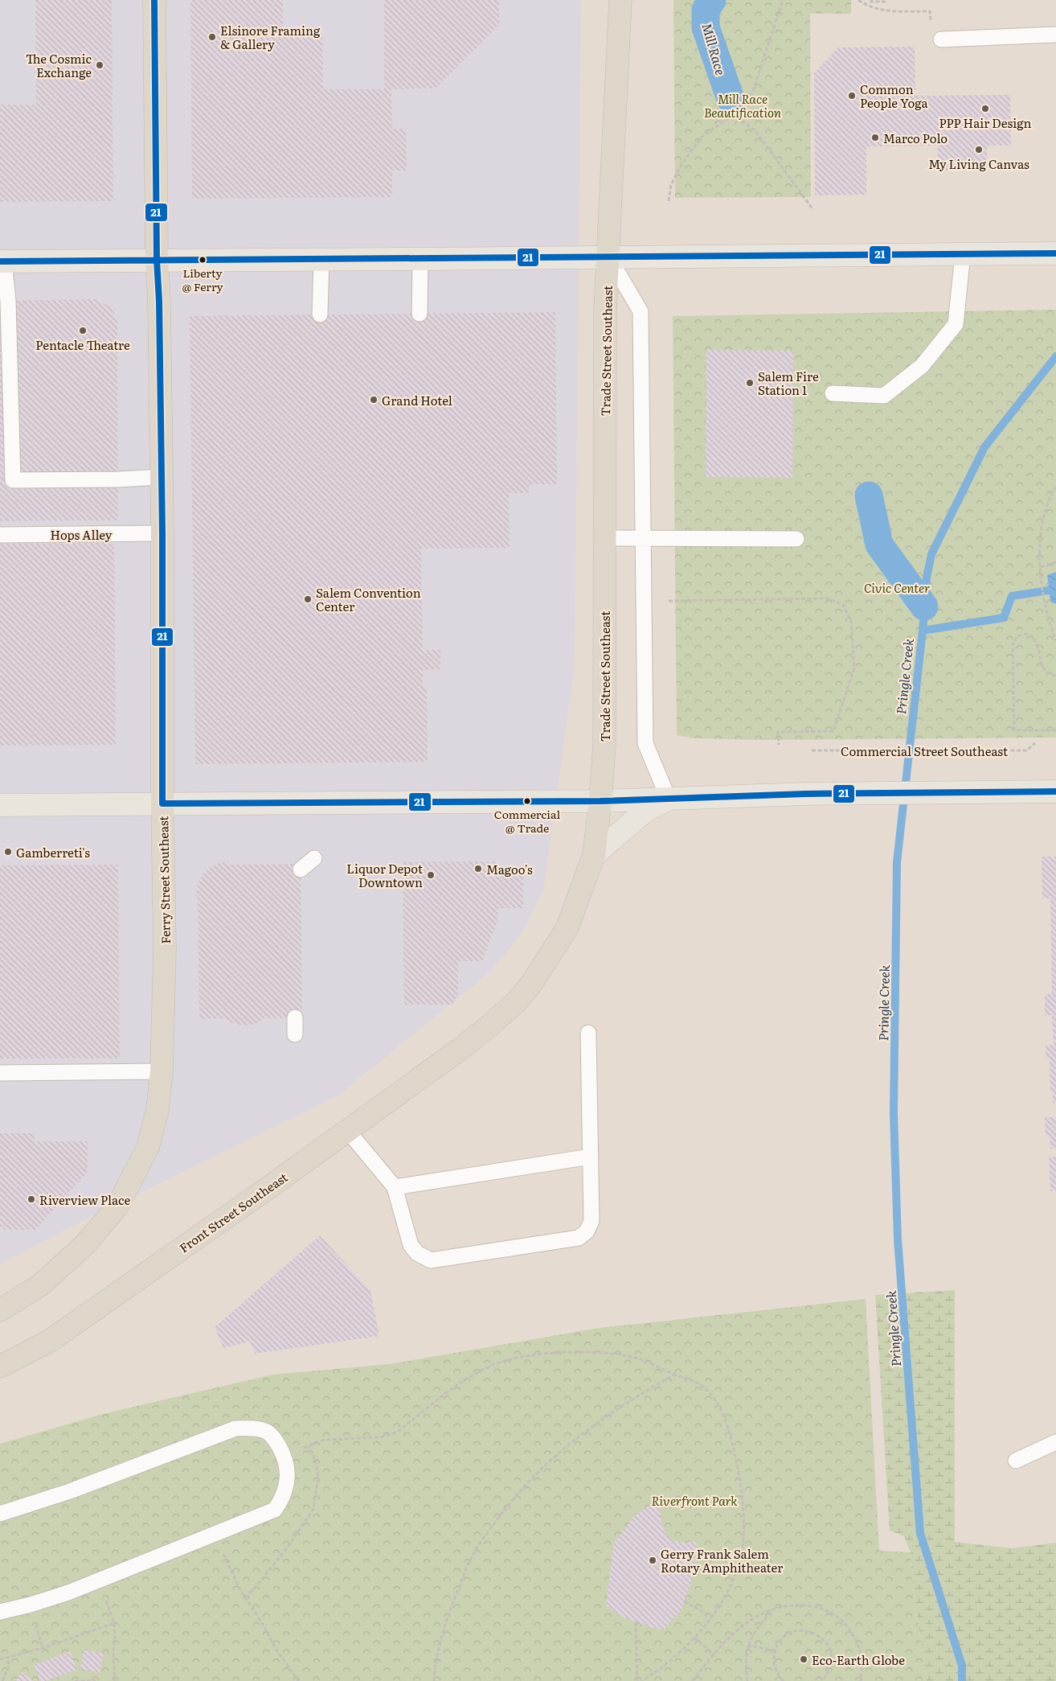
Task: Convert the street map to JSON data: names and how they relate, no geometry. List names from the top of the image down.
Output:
{
  "streets": {
    "highway": ["Trade Street Southeast", "Ferry Street Southeast", "Front Street Southeast"],
    "lane": ["Hops Alley"],
    "path": ["Commercial Street Southeast"]
  },
  "crossings": [
    ["Trade Street Southeast", "Front Street Southeast"],
    ["Hops Alley", "Ferry Street Southeast"]
  ],
  "water": ["Mill Race", "Pringle Creek"],
  "parks": ["Mill Race Beautification", "Civic Center", "Riverfront Park"],
  "places": [
    "Elsinore Framing & Gallery",
    "The Cosmic Exchange",
    "Common People Yoga",
    "PPP Hair Design",
    "Marco Polo",
    "My Living Canvas",
    "Liberty @ Ferry",
    "Pentacle Theatre",
    "Salem Fire Station 1",
    "Grand Hotel",
    "Salem Convention Center",
    "Commercial @ Trade",
    "Gamberreti's",
    "Magoo's",
    "Liquor Depot Downtown",
    "Riverview Place",
    "Gerry Frank Salem Rotary Amphitheater",
    "Eco-Earth Globe"
  ],
  "lines": ["transit line 21"]
}
